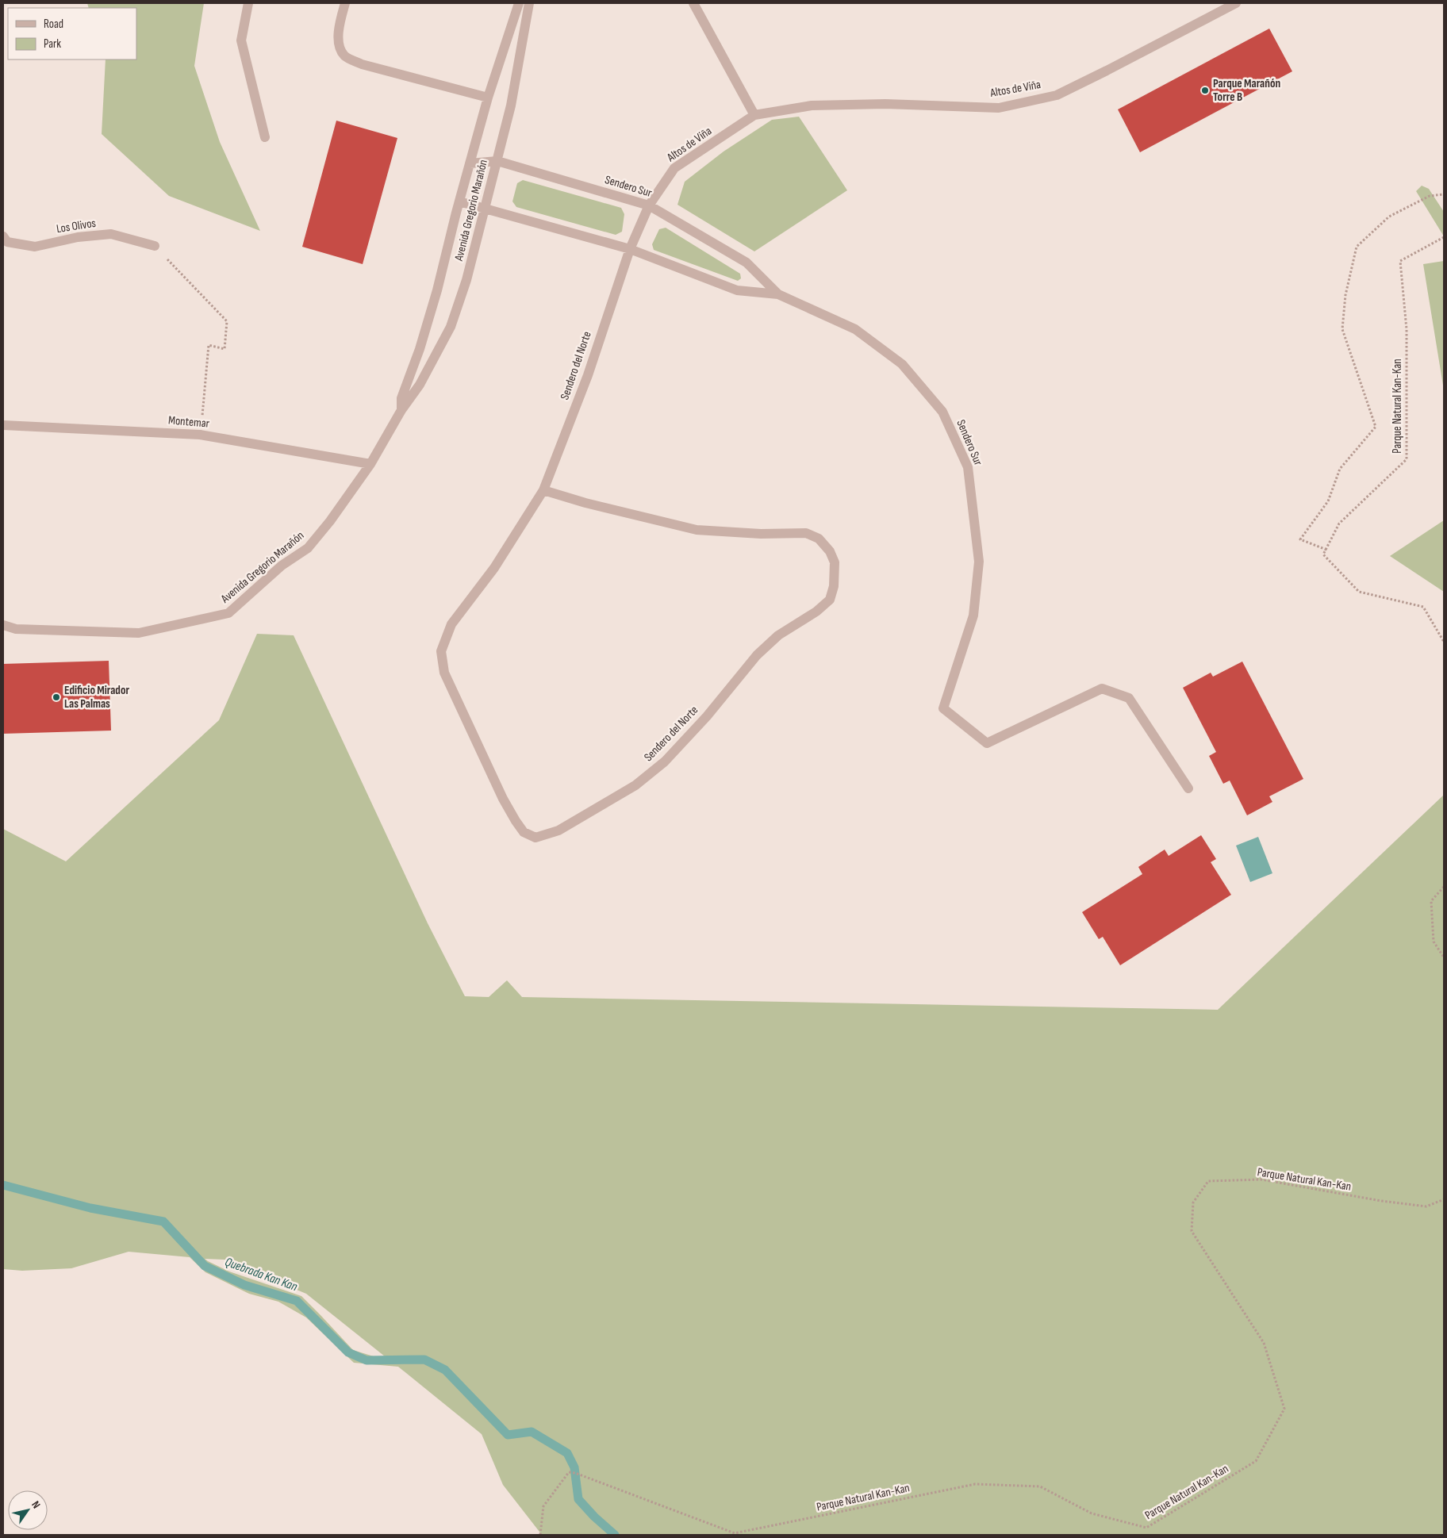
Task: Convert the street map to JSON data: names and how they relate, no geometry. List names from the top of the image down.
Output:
{
  "streets": {
    "street": [
      "Altos de Viña",
      "Sendero Sur",
      "Avenida Gregorio Marañón",
      "Los Olivos",
      "Sendero del Norte",
      "Montemar"
    ],
    "path": ["Parque Natural Kan-Kan"]
  },
  "crossings": [
    ["Altos de Viña", "Sendero Sur"],
    ["Altos de Viña", "Sendero del Norte"],
    ["Sendero Sur", "Avenida Gregorio Marañón"],
    ["Sendero Sur", "Sendero del Norte"],
    ["Avenida Gregorio Marañón", "Montemar"]
  ],
  "water": ["Quebrada Kan Kan"],
  "places": ["Parque Marañón Torre B", "Edificio Mirador Las Palmas"],
  "legend": ["Road", "Park"],
  "north": "top right"
}
